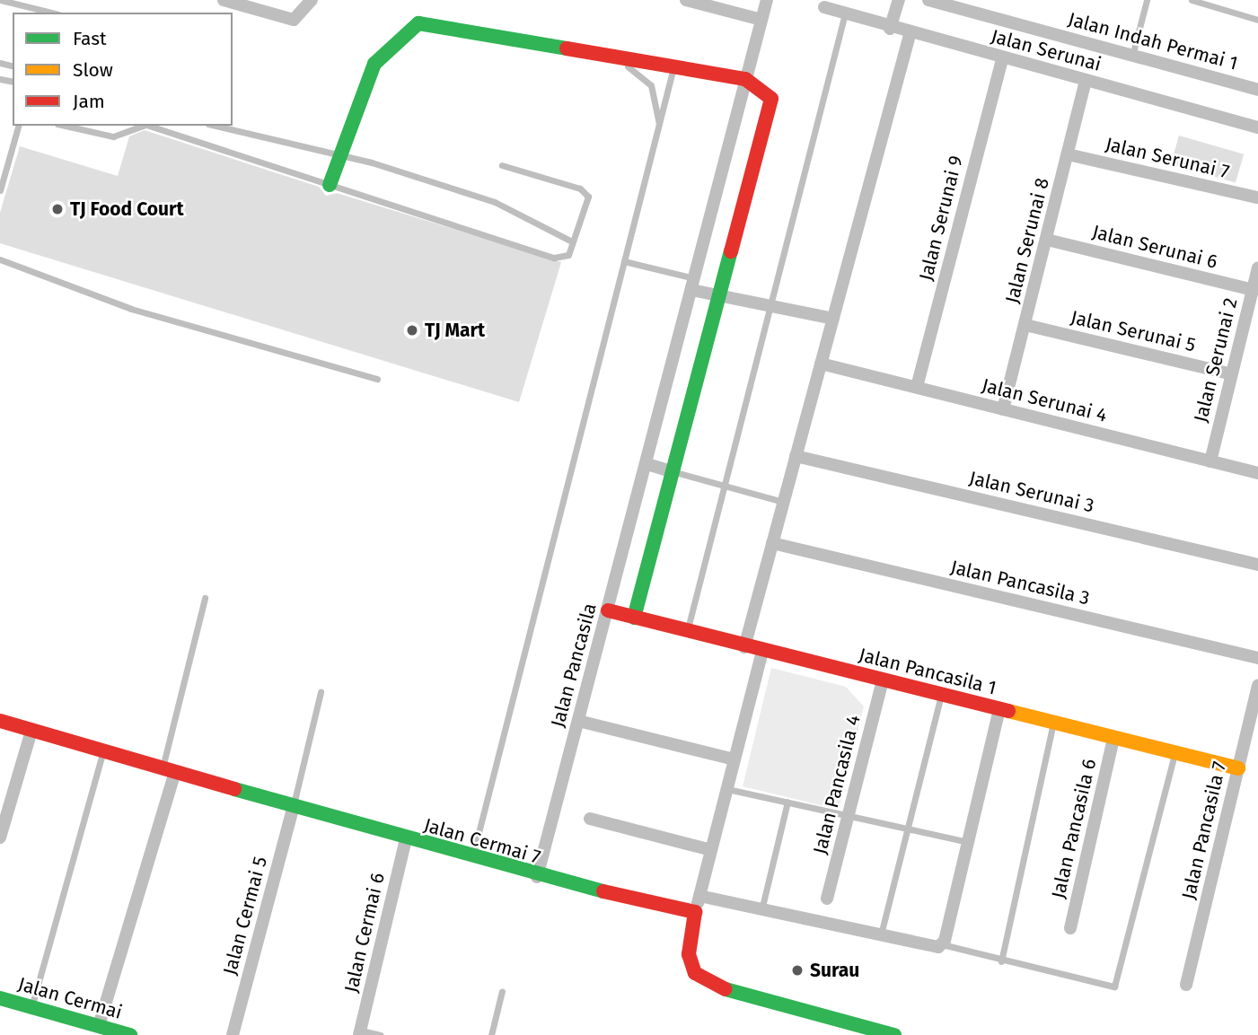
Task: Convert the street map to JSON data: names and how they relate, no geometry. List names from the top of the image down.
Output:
{
  "streets": {
    "street": [
      "Jalan Indah Permai 1",
      "Jalan Serunai",
      "Jalan Serunai 7",
      "Jalan Serunai 9",
      "Jalan Serunai 8",
      "Jalan Serunai 6",
      "Jalan Serunai 5",
      "Jalan Serunai 2",
      "Jalan Serunai 4",
      "Jalan Serunai 3",
      "Jalan Pancasila 3",
      "Jalan Pancasila",
      "Jalan Pancasila 1",
      "Jalan Pancasila 4",
      "Jalan Pancasila 6",
      "Jalan Pancasila 7",
      "Jalan Cermai 7",
      "Jalan Cermai 5",
      "Jalan Cermai 6",
      "Jalan Cermai"
    ]
  },
  "crossings": [
    ["Jalan Serunai", "Jalan Serunai 9"],
    ["Jalan Serunai", "Jalan Serunai 8"],
    ["Jalan Serunai 7", "Jalan Serunai 8"],
    ["Jalan Serunai 9", "Jalan Serunai 4"],
    ["Jalan Serunai 8", "Jalan Serunai 6"],
    ["Jalan Serunai 8", "Jalan Serunai 5"],
    ["Jalan Serunai 8", "Jalan Serunai 4"],
    ["Jalan Serunai 6", "Jalan Serunai 2"],
    ["Jalan Serunai 5", "Jalan Serunai 2"],
    ["Jalan Serunai 2", "Jalan Serunai 4"],
    ["Jalan Pancasila", "Jalan Pancasila 1"],
    ["Jalan Pancasila", "Jalan Cermai 7"],
    ["Jalan Pancasila 1", "Jalan Pancasila 4"],
    ["Jalan Pancasila 1", "Jalan Pancasila 6"],
    ["Jalan Pancasila 1", "Jalan Pancasila 7"],
    ["Jalan Cermai 7", "Jalan Cermai 5"],
    ["Jalan Cermai 7", "Jalan Cermai 6"]
  ],
  "places": ["TJ Food Court", "TJ Mart", "Surau"],
  "legend": ["Fast", "Slow", "Jam"]
}
